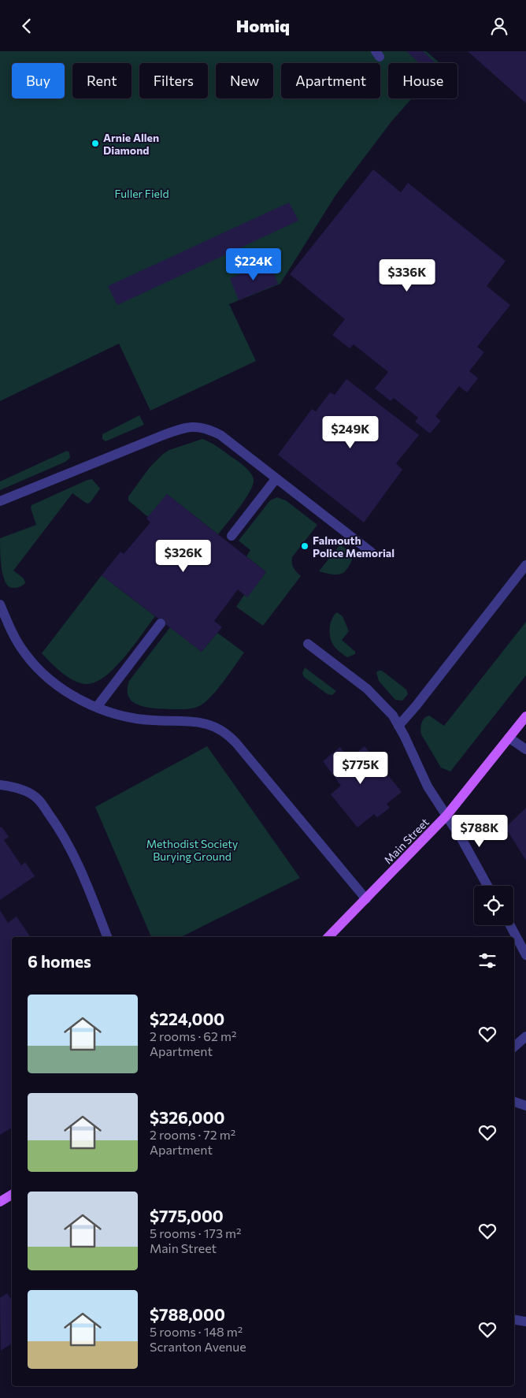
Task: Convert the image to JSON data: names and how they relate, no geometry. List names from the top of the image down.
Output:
{
  "streets": {
    "main road": ["Main Street"]
  },
  "parks": ["Fuller Field", "Methodist Society Burying Ground"],
  "places": ["Arnie Allen Diamond", "Falmouth Police Memorial"],
  "page": {
    "header": "Homiq",
    "chip": [
      "Buy",
      "Rent",
      "Filters",
      "New",
      "Apartment",
      "House"
    ],
    "price": [
      "$224K",
      "$336K",
      "$249K",
      "$326K",
      "$775K",
      "$788K"
    ],
    "heading": "6 homes",
    "list": [
      {
        "name": "$224,000",
        "note": "2 rooms · 62 m² · Apartment"
      },
      {
        "name": "$326,000",
        "note": "2 rooms · 72 m² · Apartment"
      },
      {
        "name": "$775,000",
        "note": "5 rooms · 173 m² · Main Street"
      },
      {
        "name": "$788,000",
        "note": "5 rooms · 148 m² · Scranton Avenue"
      }
    ]
  }
}
